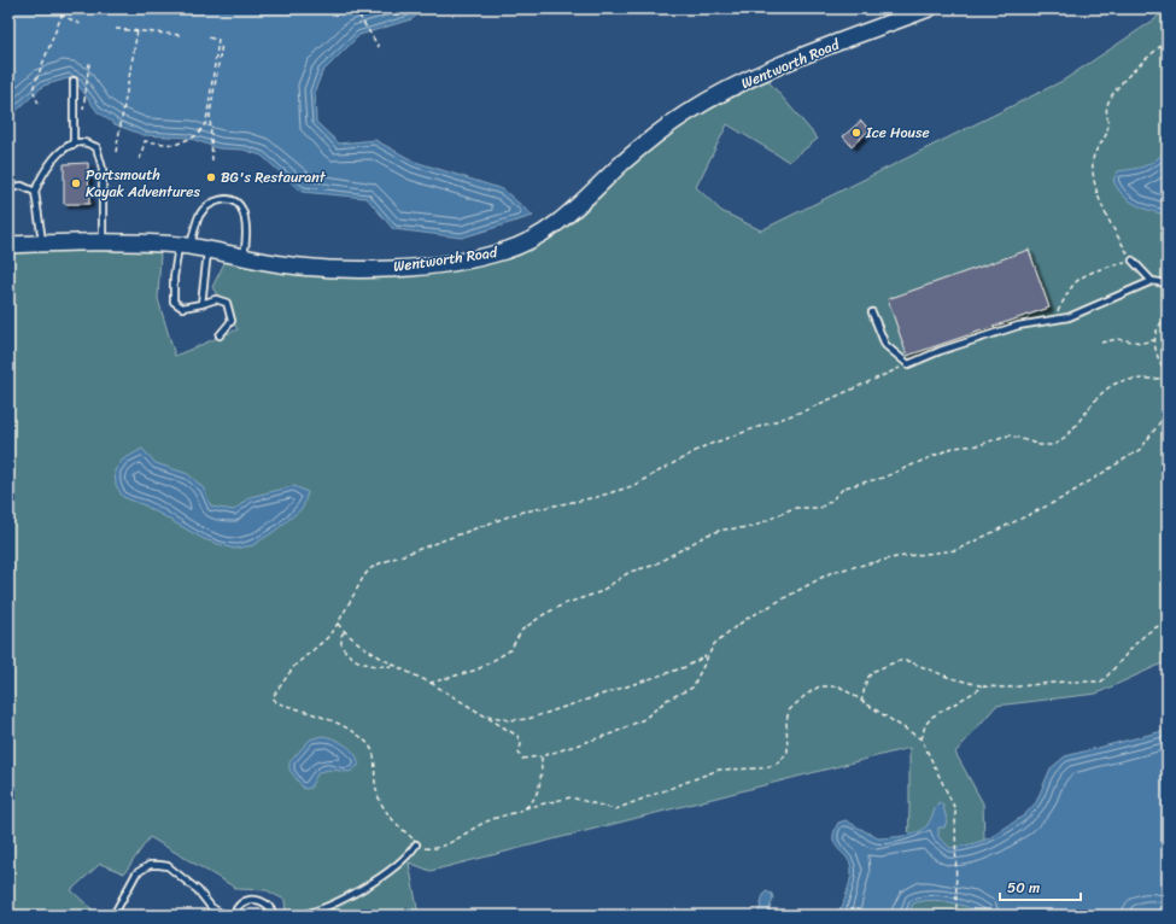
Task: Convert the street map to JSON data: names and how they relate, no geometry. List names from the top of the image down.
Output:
{
  "streets": {
    "main road": ["Wentworth Road"]
  },
  "places": ["Ice House", "BG's Restaurant", "Portsmouth Kayak Adventures"],
  "scale_bar": "50 m"
}
